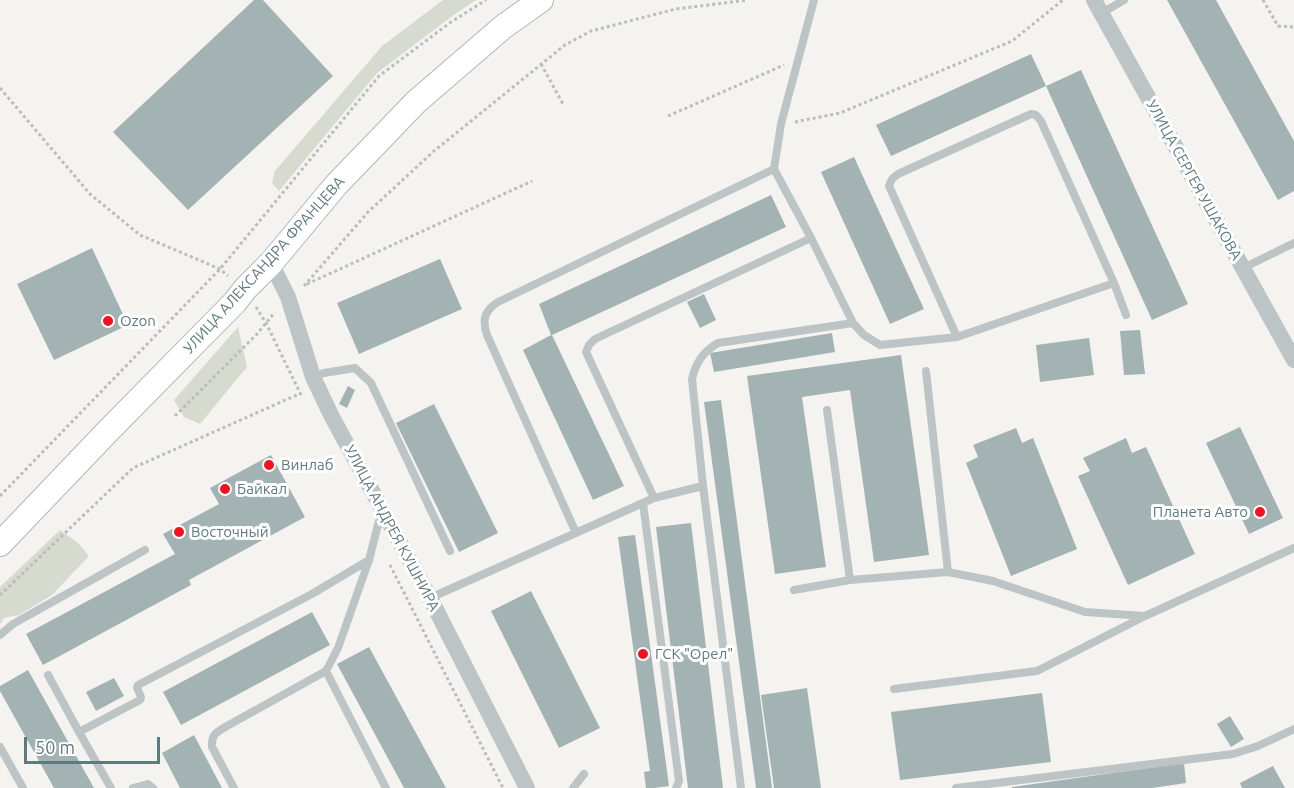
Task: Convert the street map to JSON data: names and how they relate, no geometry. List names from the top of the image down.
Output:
{
  "streets": {
    "street": ["УЛИЦА СЕРГЕЯ УШАКОВА", "УЛИЦА АЛЕКСАНДРА ФРАНЦЕВА", "УЛИЦА АНДРЕЯ КУШНИРА"]
  },
  "crossings": [
    ["УЛИЦА АЛЕКСАНДРА ФРАНЦЕВА", "УЛИЦА АНДРЕЯ КУШНИРА"]
  ],
  "places": [
    "Ozon",
    "Винлаб",
    "Байкал",
    "Планета Авто",
    "Восточный",
    "ГСК \"Орел\""
  ],
  "scale_bar": "50 m"
}
